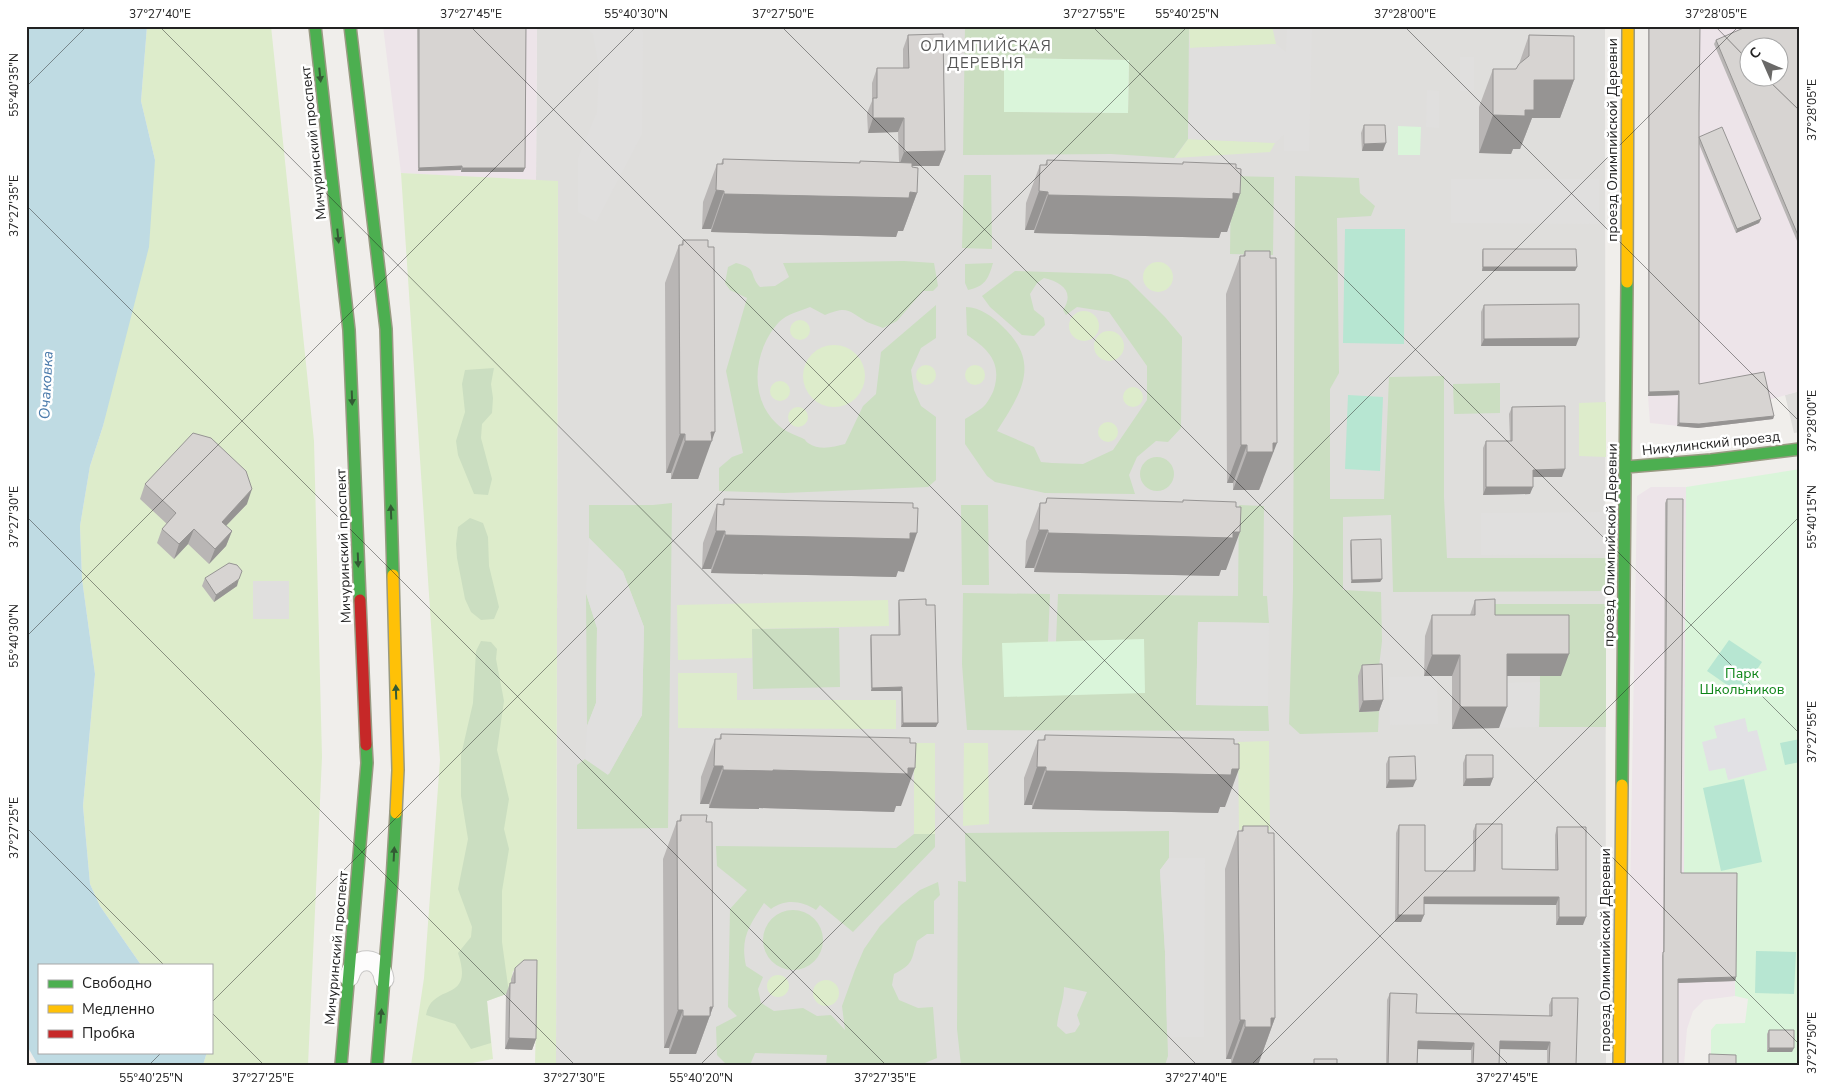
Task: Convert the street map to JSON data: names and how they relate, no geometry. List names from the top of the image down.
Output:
{
  "streets": {
    "main road": ["проезд Олимпийской Деревни", "Мичуринский проспект", "Никулинский проезд"]
  },
  "crossings": [
    ["проезд Олимпийской Деревни", "Никулинский проезд"]
  ],
  "districts": ["ОЛИМПИЙСКАЯ ДЕРЕВНЯ"],
  "water": ["Очаковка"],
  "parks": ["Парк Школьников"],
  "legend": ["Свободно", "Медленно", "Пробка"],
  "north": "top left",
  "coordinates": [
    "37°27'40\"E",
    "37°27'45\"E",
    "55°40'30\"N",
    "37°27'50\"E",
    "37°27'55\"E",
    "55°40'25\"N",
    "37°28'00\"E",
    "37°28'05\"E",
    "55°40'35\"N",
    "37°27'35\"E",
    "55°40'15\"N",
    "37°27'30\"E",
    "37°27'25\"E",
    "55°40'20\"N"
  ]
}
